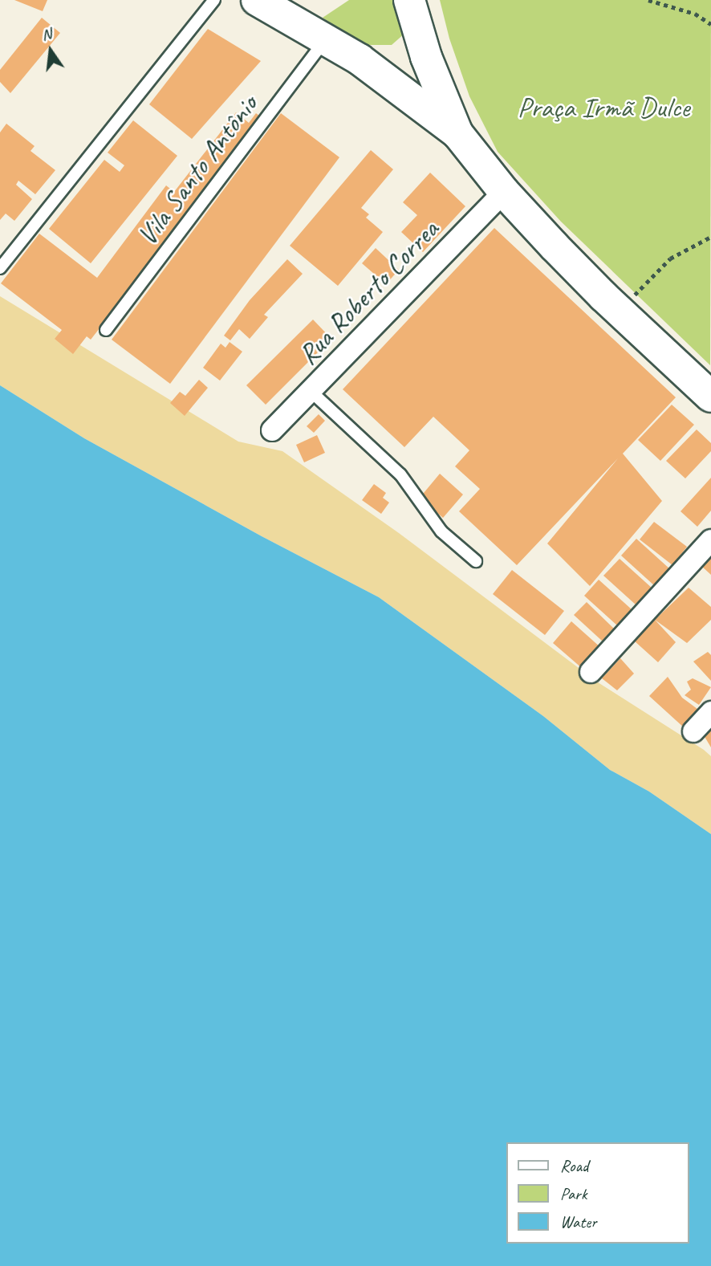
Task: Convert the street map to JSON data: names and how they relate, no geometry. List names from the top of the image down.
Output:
{
  "streets": {
    "street": ["Rua Roberto Correa"],
    "lane": ["Vila Santo Antônio"]
  },
  "parks": ["Praça Irmã Dulce"],
  "legend": ["Road", "Park", "Water"],
  "north": "top"
}
